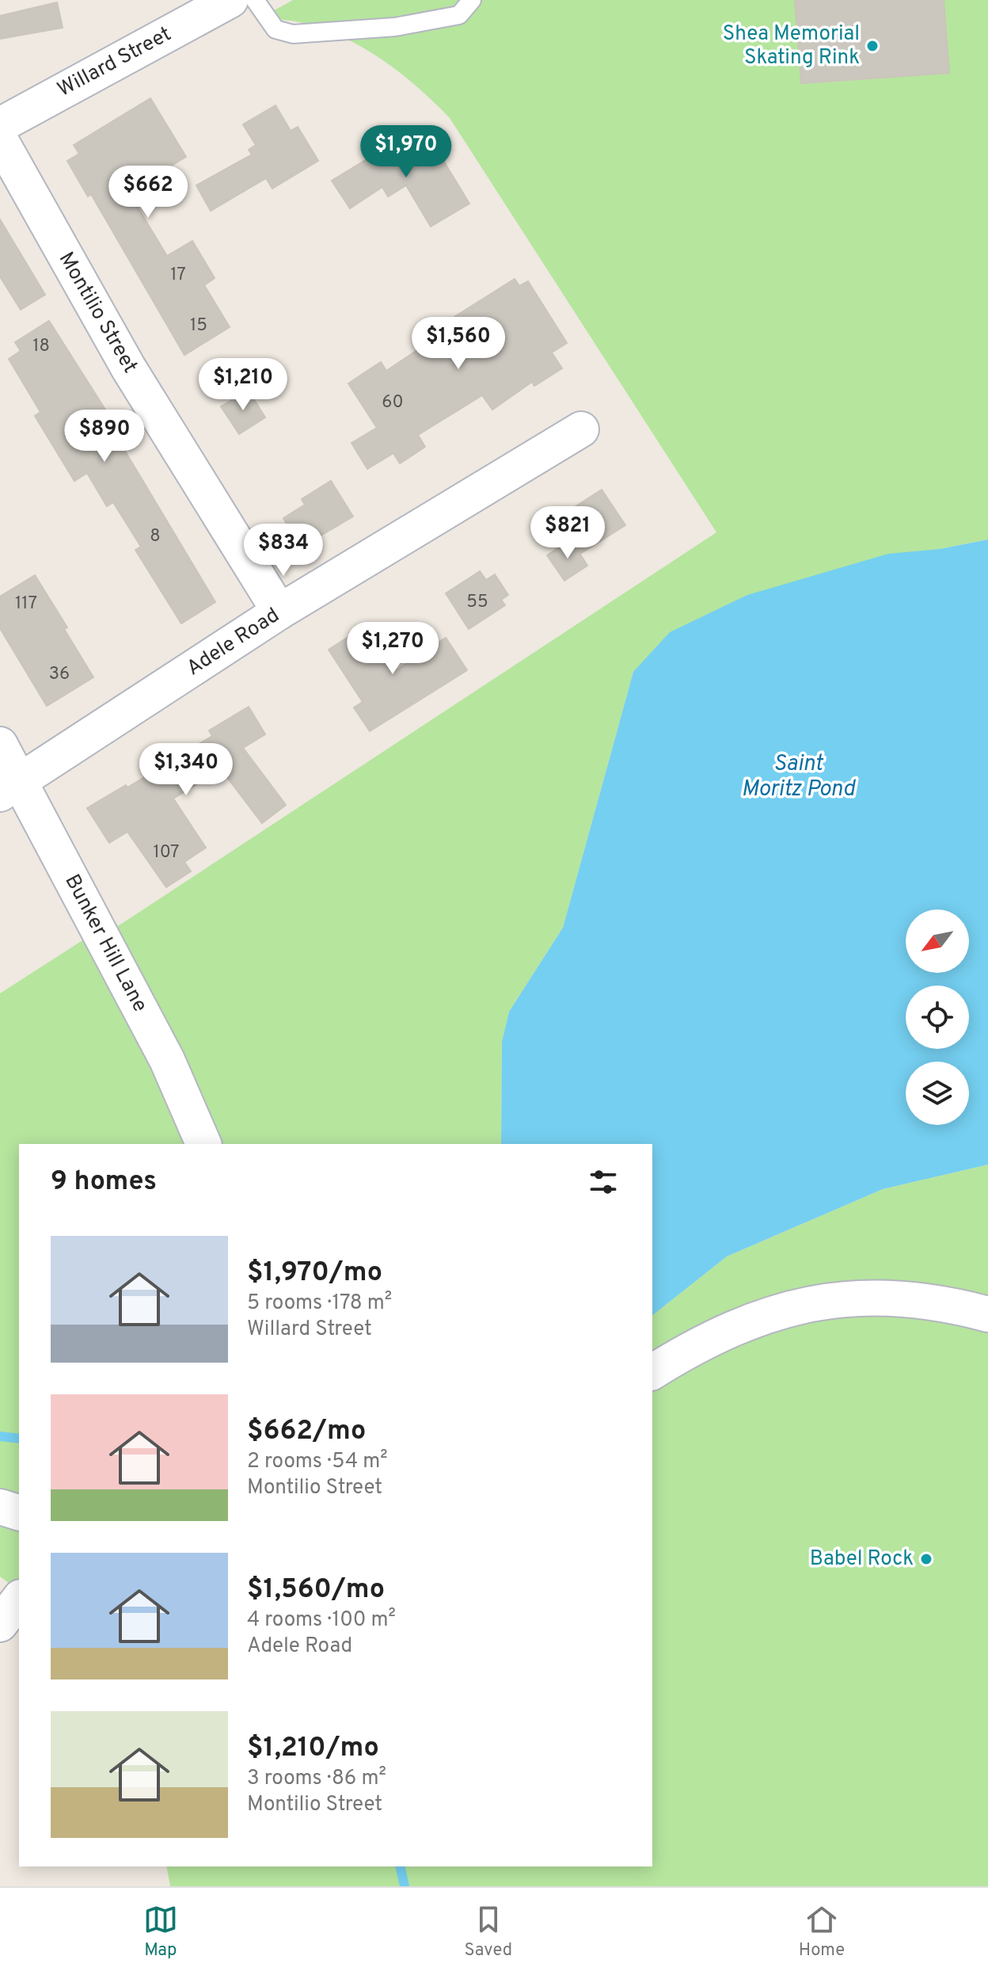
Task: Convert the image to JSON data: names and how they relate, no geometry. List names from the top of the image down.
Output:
{
  "streets": {
    "street": [
      "Willard Street",
      "Montilio Street",
      "Adele Road",
      "Bunker Hill Lane"
    ]
  },
  "crossings": [
    ["Montilio Street", "Adele Road"],
    ["Adele Road", "Bunker Hill Lane"]
  ],
  "water": ["Saint Moritz Pond"],
  "places": ["Shea Memorial Skating Rink", "Babel Rock"],
  "house_numbers": [
    "17",
    "15",
    "18",
    "60",
    "8",
    "55",
    "117",
    "36",
    "107"
  ],
  "north": "bottom left",
  "page": {
    "price": [
      "$1,970",
      "$662",
      "$1,560",
      "$1,210",
      "$890",
      "$821",
      "$834",
      "$1,270",
      "$1,340"
    ],
    "heading": "9 homes",
    "list": [
      {
        "name": "$1,970/mo",
        "note": "5 rooms · 178 m² · Willard Street"
      },
      {
        "name": "$662/mo",
        "note": "2 rooms · 54 m² · Montilio Street"
      },
      {
        "name": "$1,560/mo",
        "note": "4 rooms · 100 m² · Adele Road"
      },
      {
        "name": "$1,210/mo",
        "note": "3 rooms · 86 m² · Montilio Street"
      }
    ],
    "tabs": ["Map", "Saved", "Home"]
  }
}
